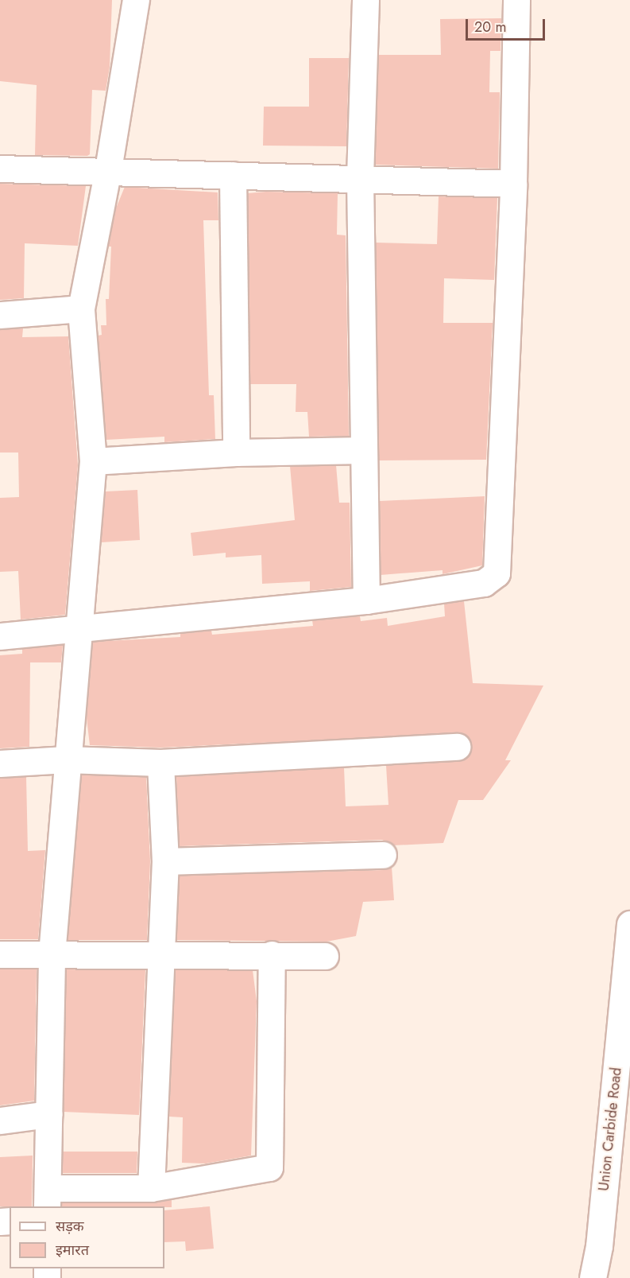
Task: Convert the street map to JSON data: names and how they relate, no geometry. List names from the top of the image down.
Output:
{
  "streets": {
    "street": ["Union Carbide Road"]
  },
  "legend": ["सड़क", "इमारत"],
  "scale_bar": "20 m"
}
